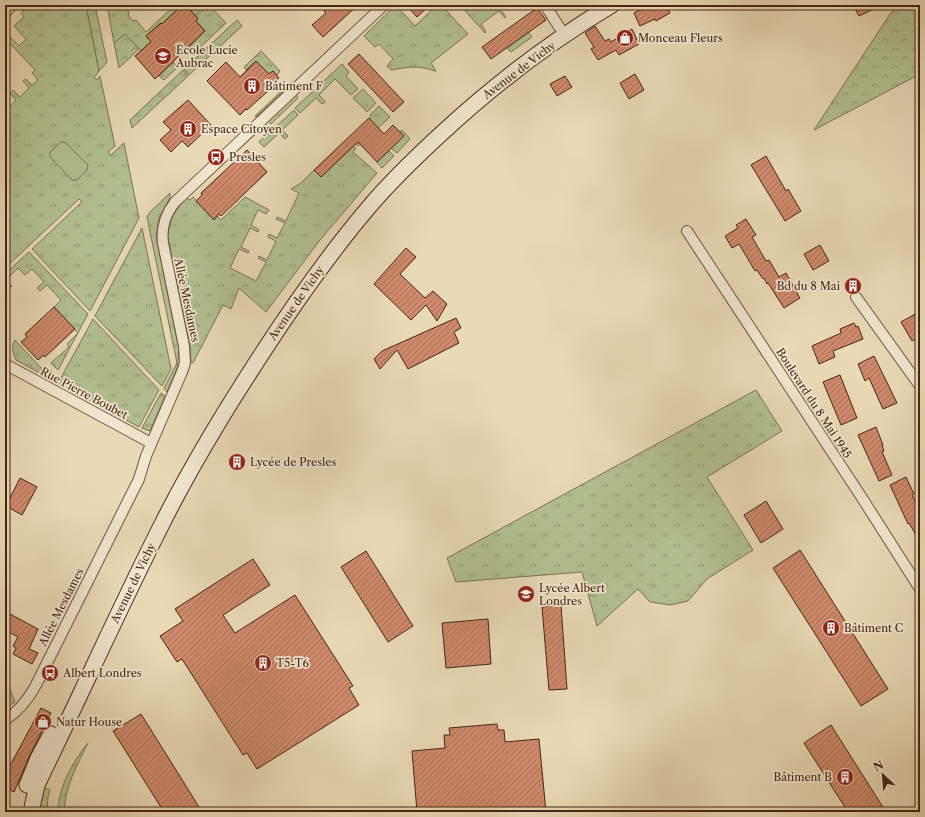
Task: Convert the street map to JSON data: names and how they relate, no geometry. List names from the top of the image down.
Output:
{
  "streets": {
    "main road": ["Avenue de Vichy"],
    "street": ["Allée Mesdames", "Rue Pierre Boubet", "Boulevard du 8 Mai 1945"]
  },
  "crossings": [
    ["Allée Mesdames", "Rue Pierre Boubet"]
  ],
  "places": {
    "shop": ["Monceau Fleurs", "Natur House"],
    "school or university": ["École Lucie Aubrac", "Lycée Albert Londres"],
    "building": [
      "Bâtiment F",
      "Espace Citoyen",
      "Bd du 8 Mai",
      "Lycée de Presles",
      "Bâtiment C",
      "T5-T6",
      "Bâtiment B"
    ],
    "bus stop": ["Presles", "Albert Londres"]
  },
  "north": "top left"
}
